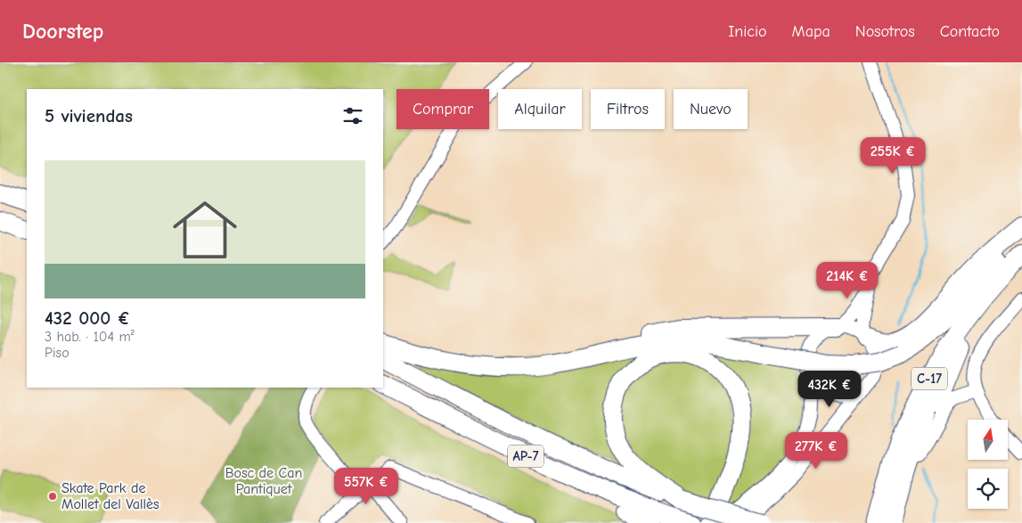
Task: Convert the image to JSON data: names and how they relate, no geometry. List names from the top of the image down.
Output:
{
  "streets": {
    "highway": ["C-17", "AP-7"]
  },
  "parks": ["Bosc de Can Pantiquet"],
  "places": ["Skate Park de Mollet del Vallès"],
  "north": "top",
  "page": {
    "header": "Doorstep",
    "nav": [
      "Inicio",
      "Mapa",
      "Nosotros",
      "Contacto"
    ],
    "chip": [
      "Comprar",
      "Alquilar",
      "Filtros",
      "Nuevo"
    ],
    "heading": "5 viviendas",
    "price": [
      "255K €",
      "214K €",
      "432K €",
      "277K €",
      "557K €"
    ],
    "list": [
      {
        "name": "432 000 €",
        "note": "3 hab. · 104 m² · Piso"
      }
    ]
  }
}
